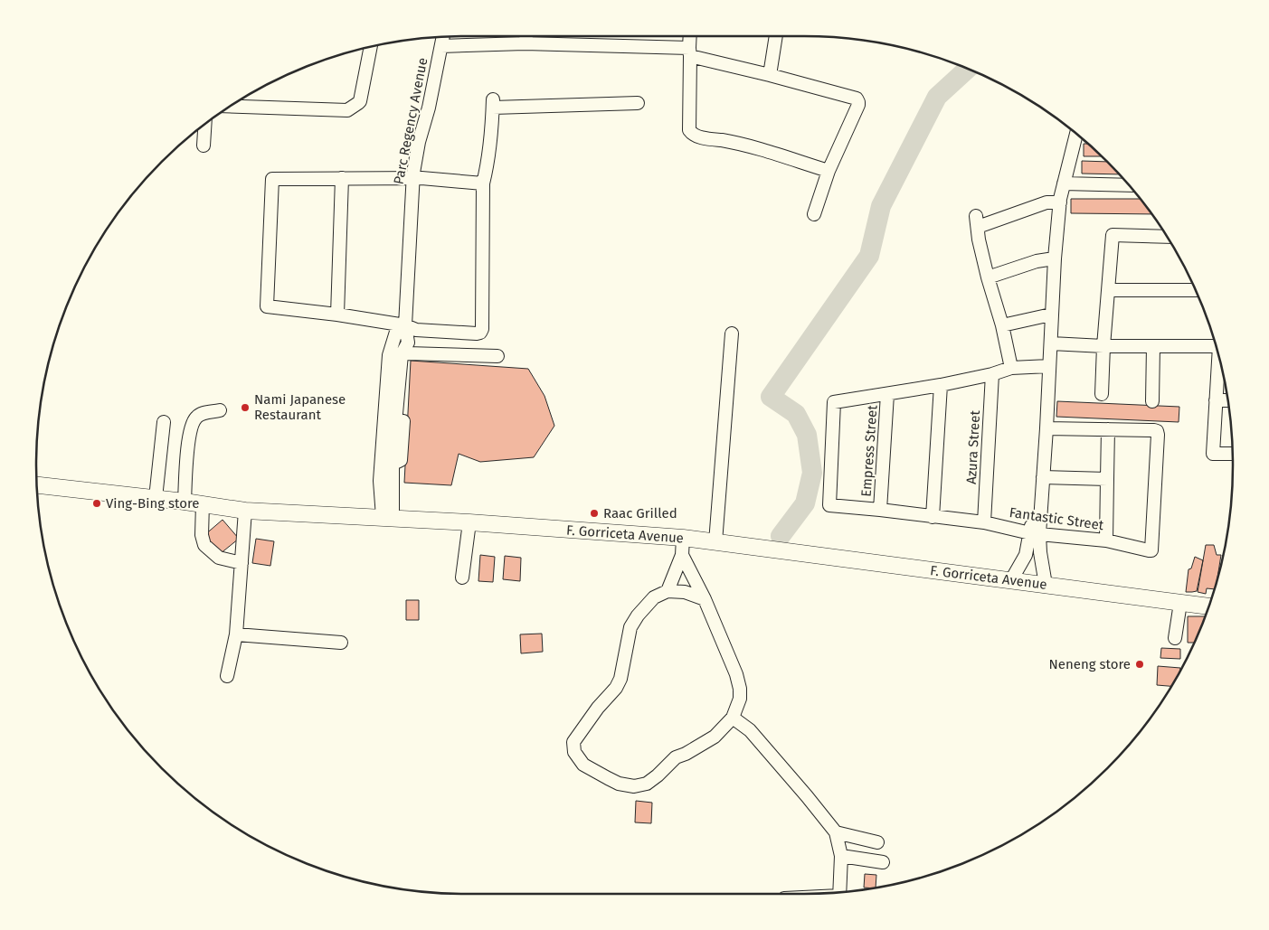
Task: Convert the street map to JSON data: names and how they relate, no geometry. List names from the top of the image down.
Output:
{
  "streets": {
    "main road": ["F. Gorriceta Avenue"],
    "street": [
      "Parc Regency Avenue",
      "Azura Street",
      "Empress Street",
      "Fantastic Street"
    ]
  },
  "crossings": [
    ["Azura Street", "Fantastic Street"],
    ["Empress Street", "Fantastic Street"]
  ],
  "places": [
    "Nami Japanese Restaurant",
    "Ving-Bing store",
    "Raac Grilled",
    "Neneng store"
  ]
}
